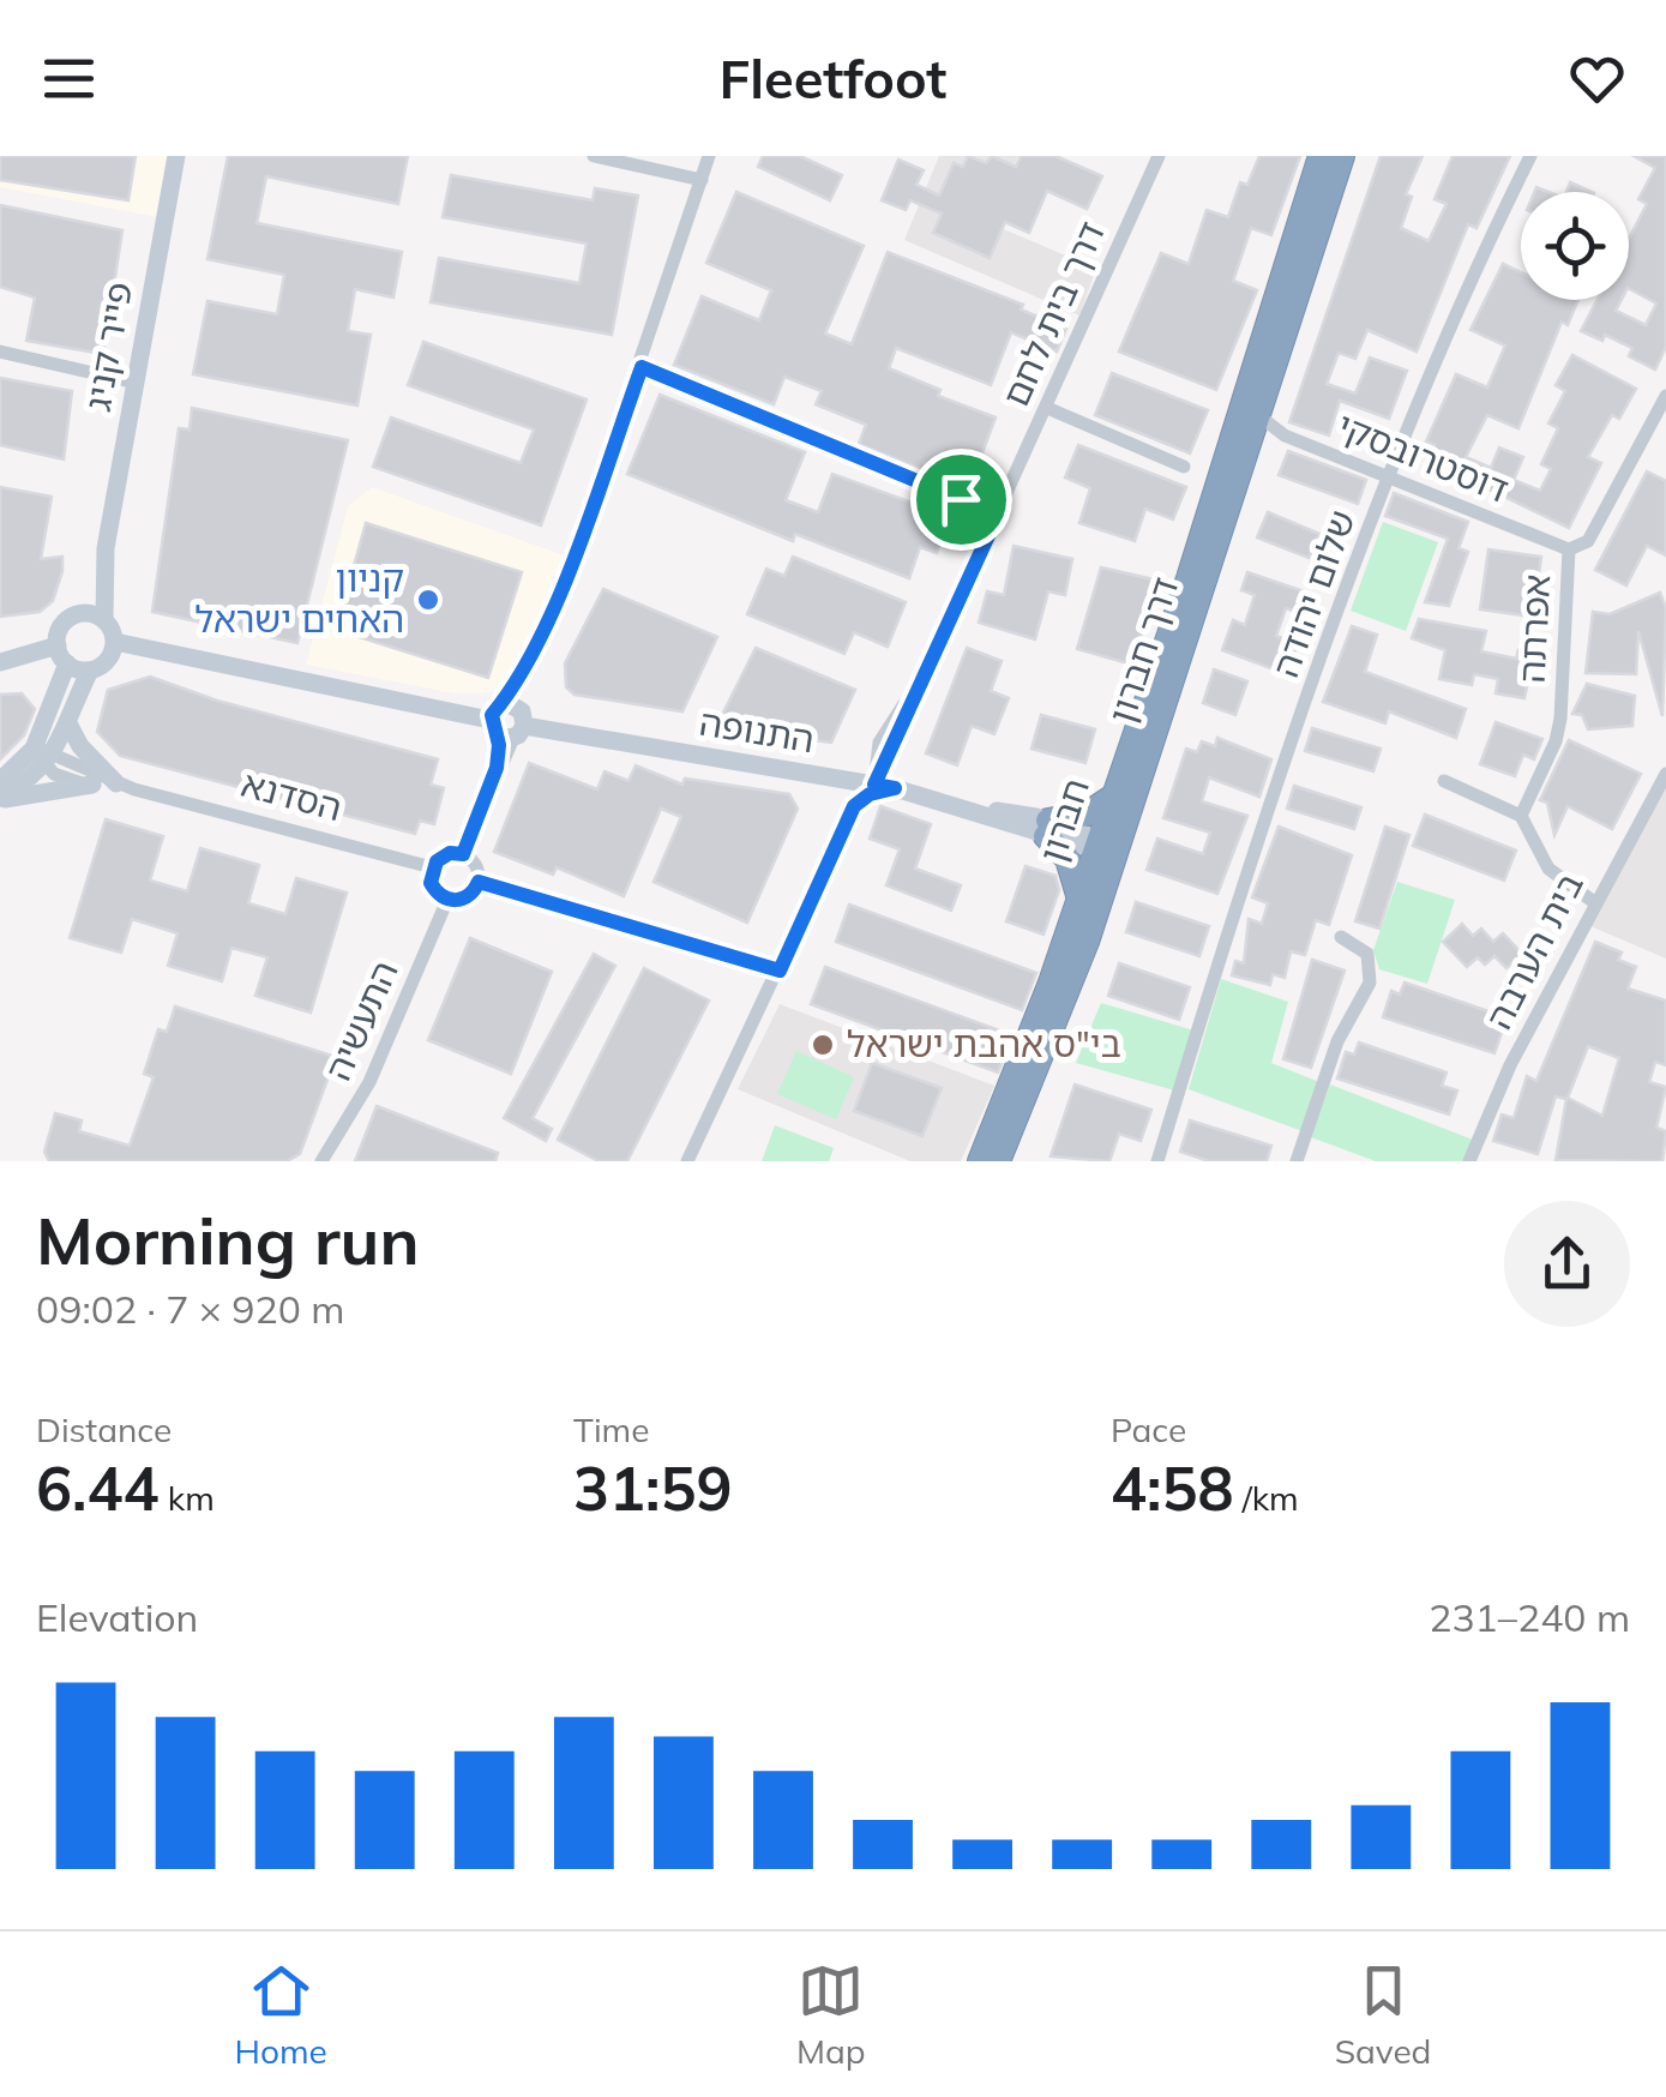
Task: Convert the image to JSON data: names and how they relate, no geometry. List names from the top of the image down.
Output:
{
  "streets": {
    "highway": ["דרך חברון", "חברון"],
    "street": [
      "דרך בית לחם",
      "פייר קניג",
      "דוסטרובסקי",
      "שלום יהודה",
      "אפרתה",
      "התנופה",
      "הסדנא",
      "בית הערבה",
      "התעשיה"
    ]
  },
  "crossings": [
    ["דרך בית לחם", "התנופה"],
    ["פייר קניג", "התנופה"],
    ["דוסטרובסקי", "שלום יהודה"],
    ["דוסטרובסקי", "אפרתה"],
    ["דוסטרובסקי", "דרך חברון"],
    ["דרך חברון", "התנופה"],
    ["דרך חברון", "חברון"],
    ["התנופה", "חברון"],
    ["הסדנא", "התעשיה"]
  ],
  "places": ["קניון האחים ישראל", "בי\"ס אהבת ישראל"],
  "page": {
    "header": "Fleetfoot",
    "heading": ["Morning run", "09:02 · 7 × 920 m"],
    "stats": [
      ["Distance", "6.44 km"],
      ["Time", "31:59"],
      ["Pace", "4:58 /km"]
    ],
    "chart": ["Elevation", "231–240 m"],
    "tabs": ["Home", "Map", "Saved"]
  }
}
